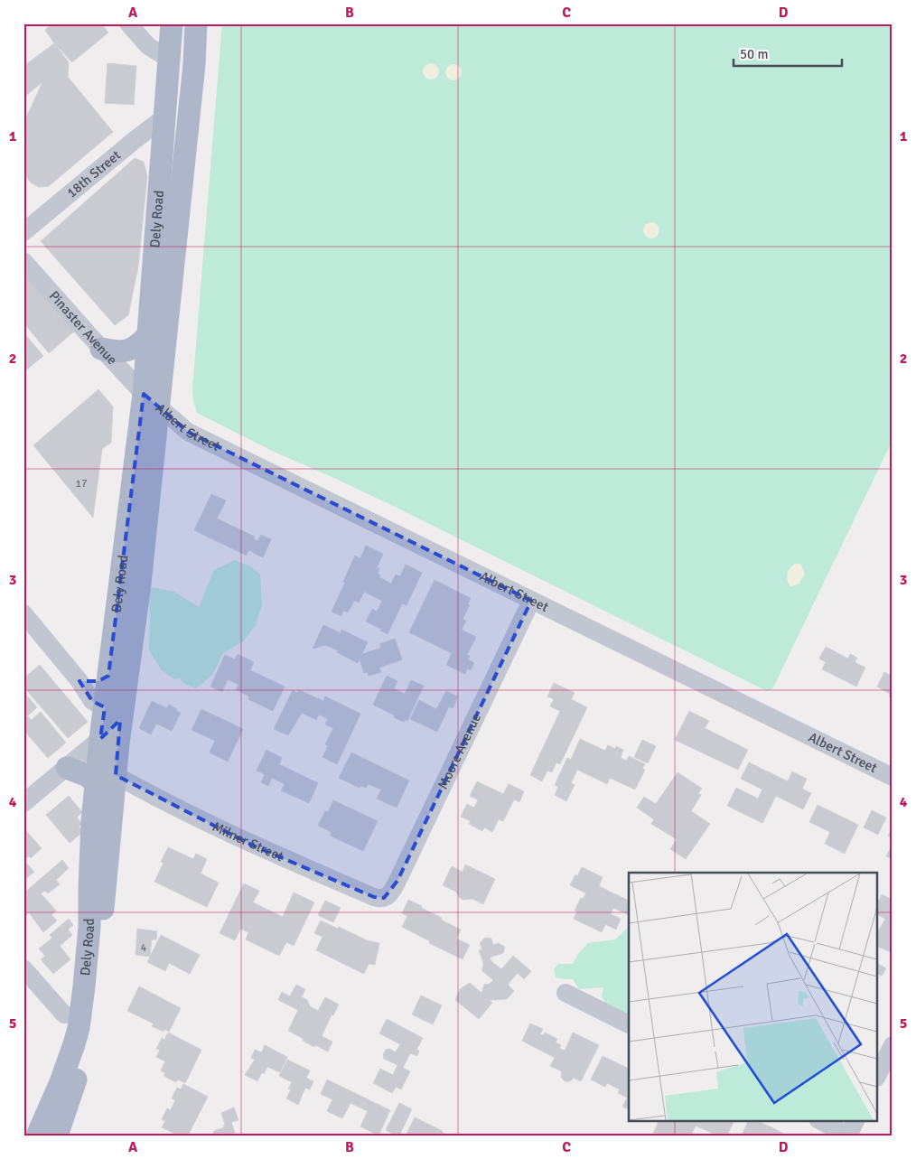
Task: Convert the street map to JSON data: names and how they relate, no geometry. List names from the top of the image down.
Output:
{
  "streets": {
    "main road": ["Dely Road"],
    "street": [
      "18th Street",
      "Pinaster Avenue",
      "Albert Street",
      "Moore Avenue",
      "Milner Street"
    ]
  },
  "crossings": [
    ["18th Street", "Dely Road"],
    ["Dely Road", "Pinaster Avenue"],
    ["Dely Road", "Albert Street"],
    ["Dely Road", "Milner Street"],
    ["Pinaster Avenue", "Albert Street"],
    ["Albert Street", "Moore Avenue"],
    ["Moore Avenue", "Milner Street"]
  ],
  "house_numbers": ["17", "4"],
  "scale_bar": "50 m",
  "grid": {
    "columns": [
      "A",
      "B",
      "C",
      "D"
    ],
    "rows": [
      "1",
      "2",
      "3",
      "4",
      "5"
    ]
  }
}
